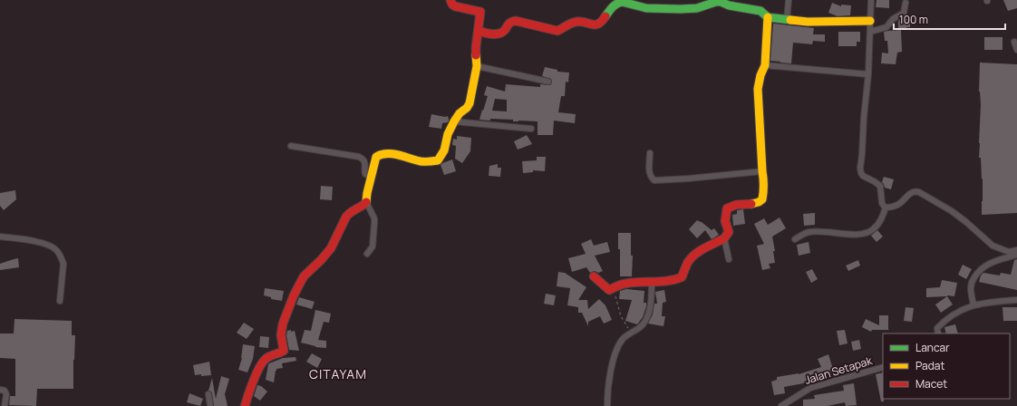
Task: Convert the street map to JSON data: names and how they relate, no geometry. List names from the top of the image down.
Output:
{
  "streets": {
    "street": ["Jalan Setapak"]
  },
  "districts": ["CITAYAM"],
  "legend": ["Lancar", "Padat", "Macet"],
  "scale_bar": "100 m"
}
